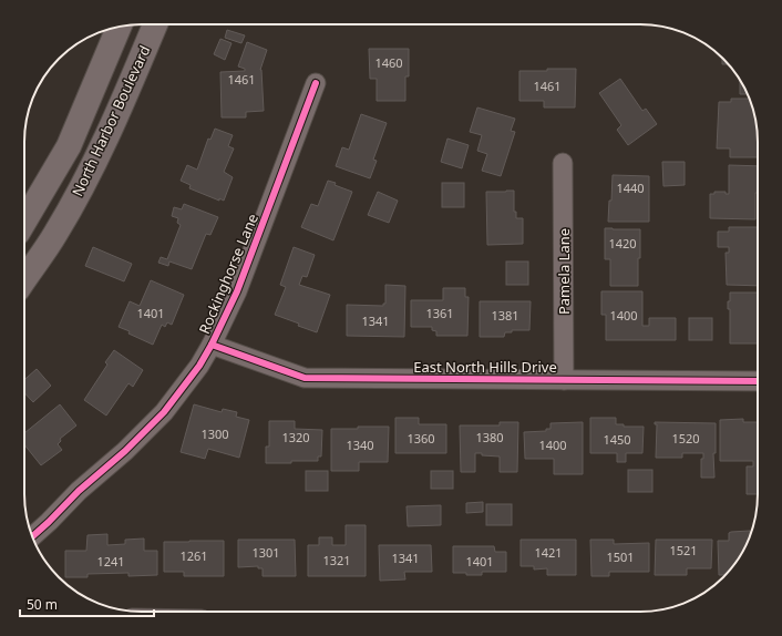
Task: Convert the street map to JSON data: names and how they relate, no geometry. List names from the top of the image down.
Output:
{
  "streets": {
    "main road": ["North Harbor Boulevard"],
    "street": ["Pamela Lane", "Rockinghorse Lane", "East North Hills Drive"]
  },
  "crossings": [
    ["Pamela Lane", "East North Hills Drive"],
    ["Rockinghorse Lane", "East North Hills Drive"]
  ],
  "house_numbers": [
    "1460",
    "1461",
    "1461",
    "1440",
    "1420",
    "1401",
    "1361",
    "1381",
    "1400",
    "1341",
    "1300",
    "1320",
    "1380",
    "1360",
    "1520",
    "1450",
    "1340",
    "1400",
    "1521",
    "1301",
    "1421",
    "1261",
    "1501",
    "1341",
    "1321",
    "1241",
    "1401"
  ],
  "scale_bar": "50 m"
}
